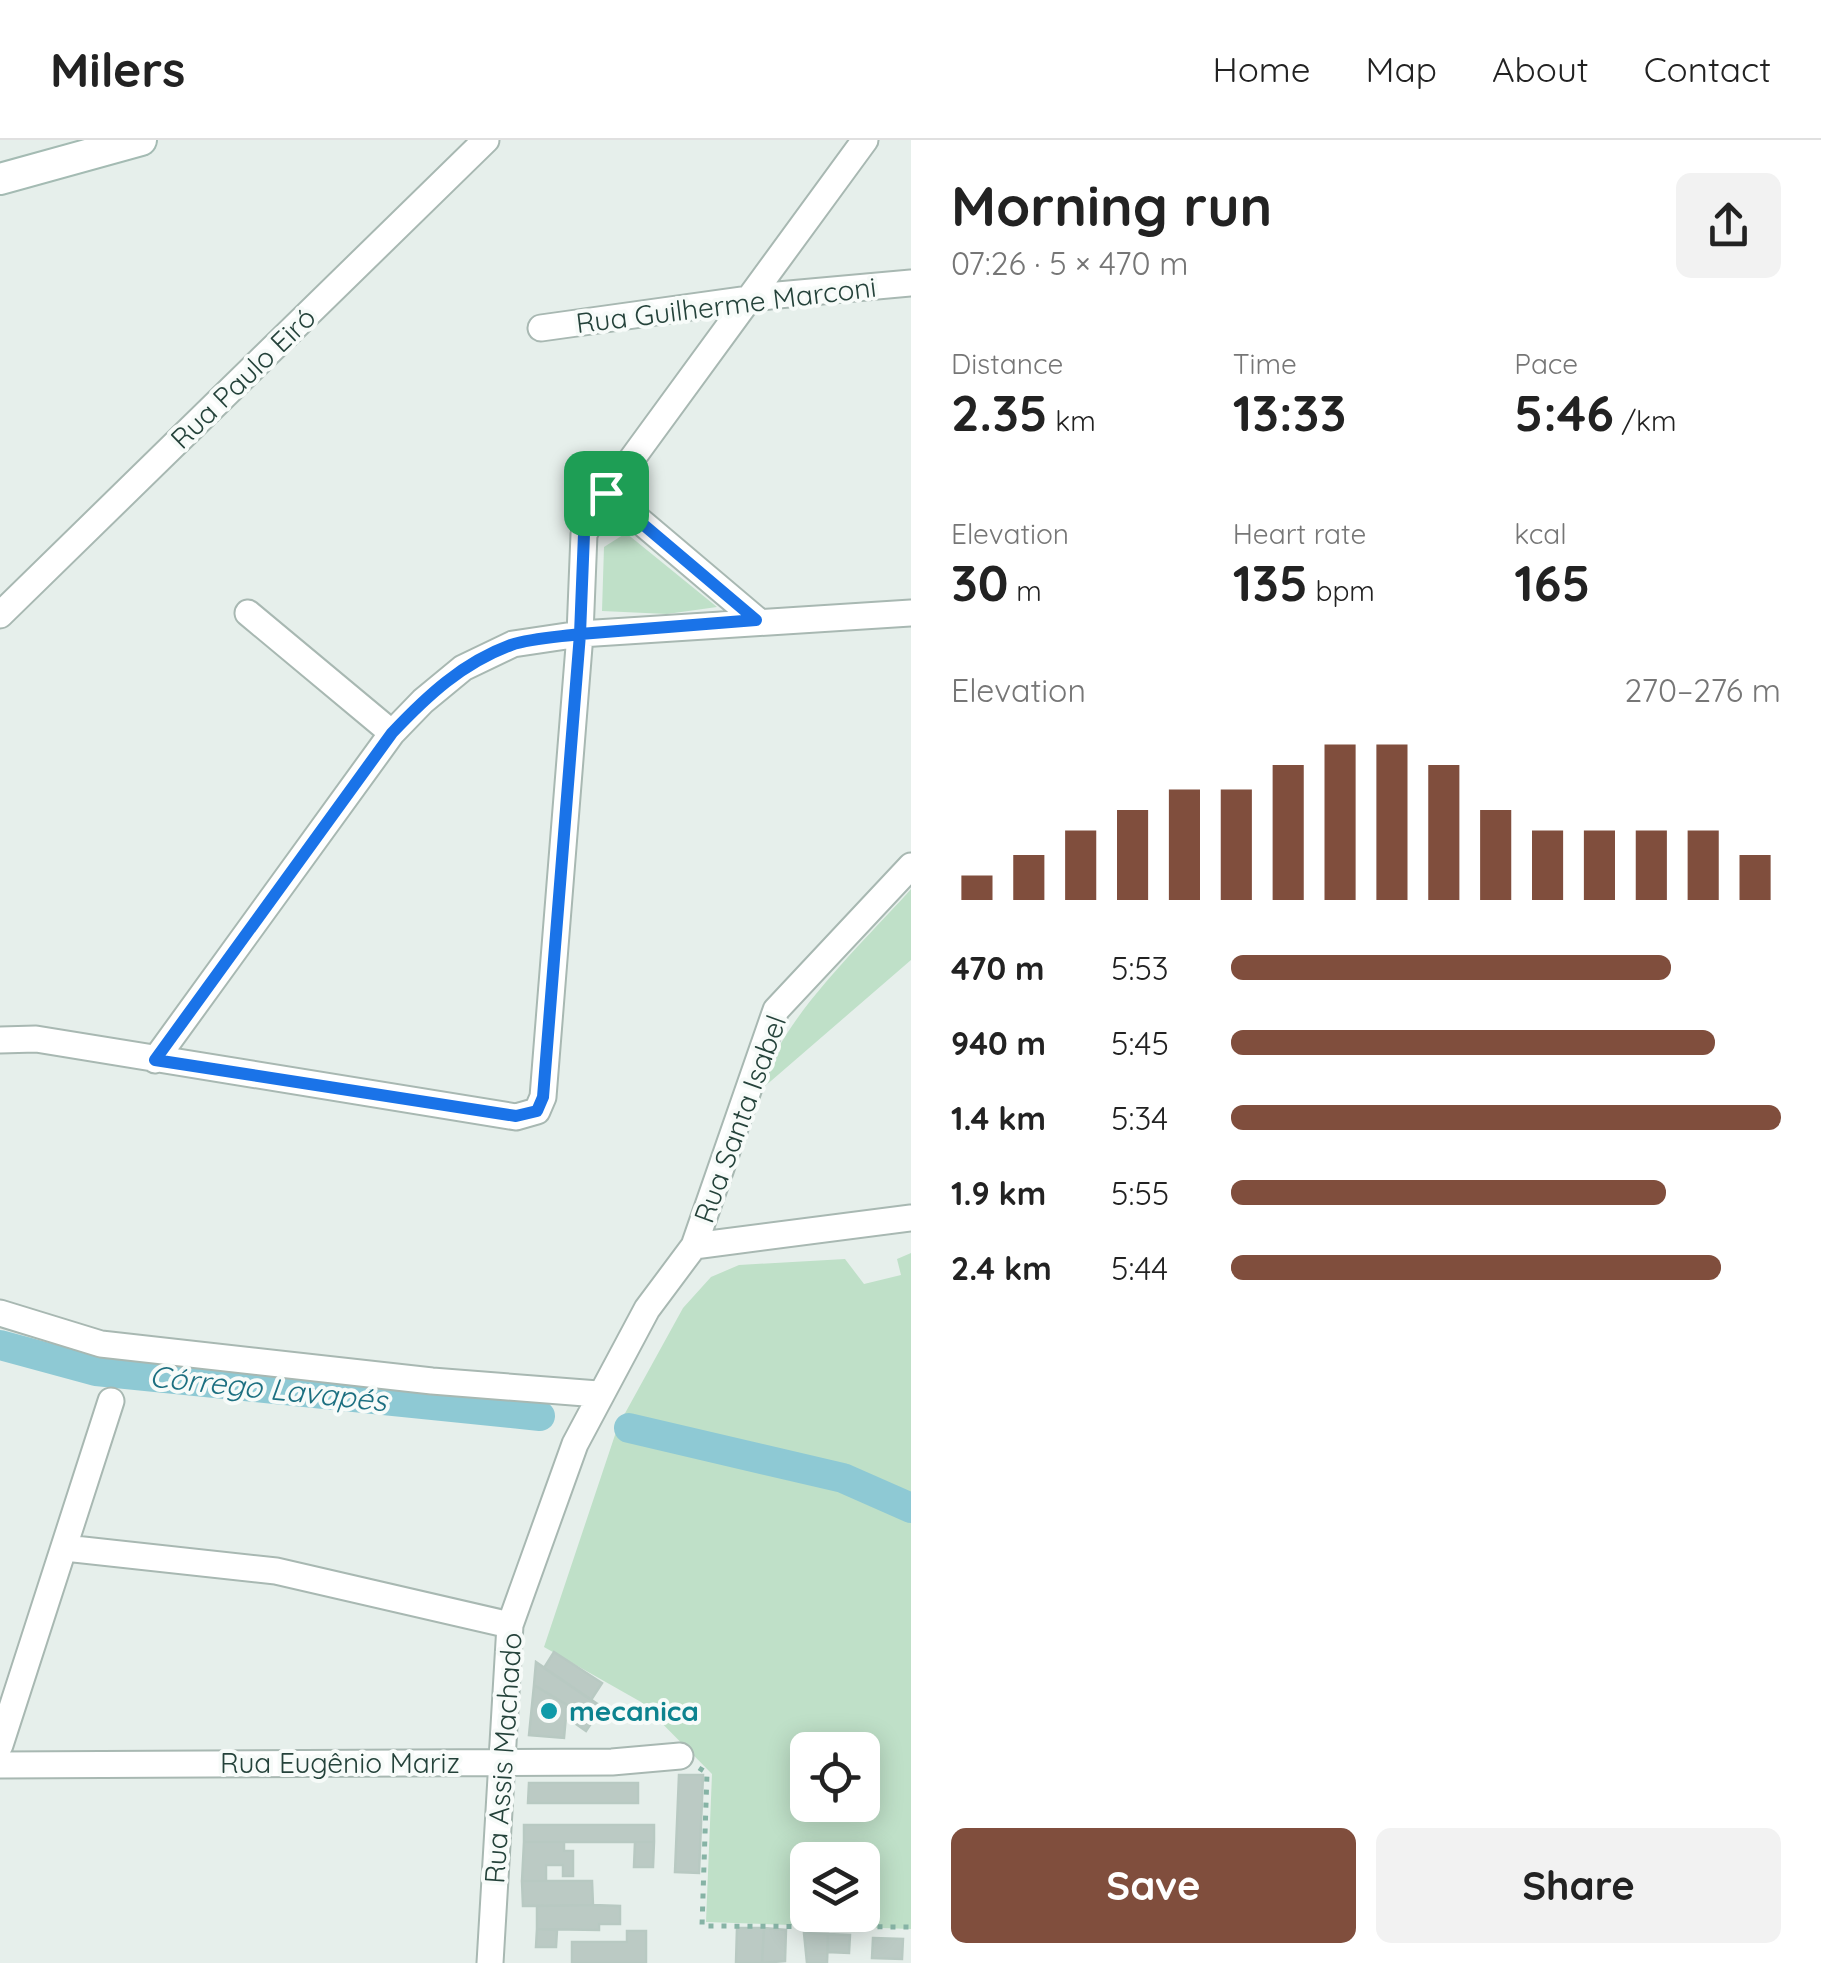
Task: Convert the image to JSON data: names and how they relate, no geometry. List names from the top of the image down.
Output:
{
  "streets": {
    "street": [
      "Rua Guilherme Marconi",
      "Rua Paulo Eiró",
      "Rua Santa Isabel",
      "Rua Assis Machado",
      "Rua Eugênio Mariz"
    ]
  },
  "crossings": [
    ["Rua Santa Isabel", "Rua Assis Machado"],
    ["Rua Assis Machado", "Rua Eugênio Mariz"]
  ],
  "water": ["Córrego Lavapés"],
  "places": ["mecanica"],
  "page": {
    "header": "Milers",
    "nav": [
      "Home",
      "Map",
      "About",
      "Contact"
    ],
    "heading": ["Morning run", "07:26 · 5 × 470 m"],
    "stats": [
      ["Distance", "2.35 km"],
      ["Time", "13:33"],
      ["Pace", "5:46 /km"],
      ["Elevation", "30 m"],
      ["Heart rate", "135 bpm"],
      ["kcal", "165"]
    ],
    "chart": ["Elevation", "270–276 m"],
    "list": [
      {
        "name": "470 m",
        "note": "5:53"
      },
      {
        "name": "940 m",
        "note": "5:45"
      },
      {
        "name": "1.4 km",
        "note": "5:34"
      },
      {
        "name": "1.9 km",
        "note": "5:55"
      },
      {
        "name": "2.4 km",
        "note": "5:44"
      }
    ],
    "buttons": ["Save", "Share"]
  }
}
